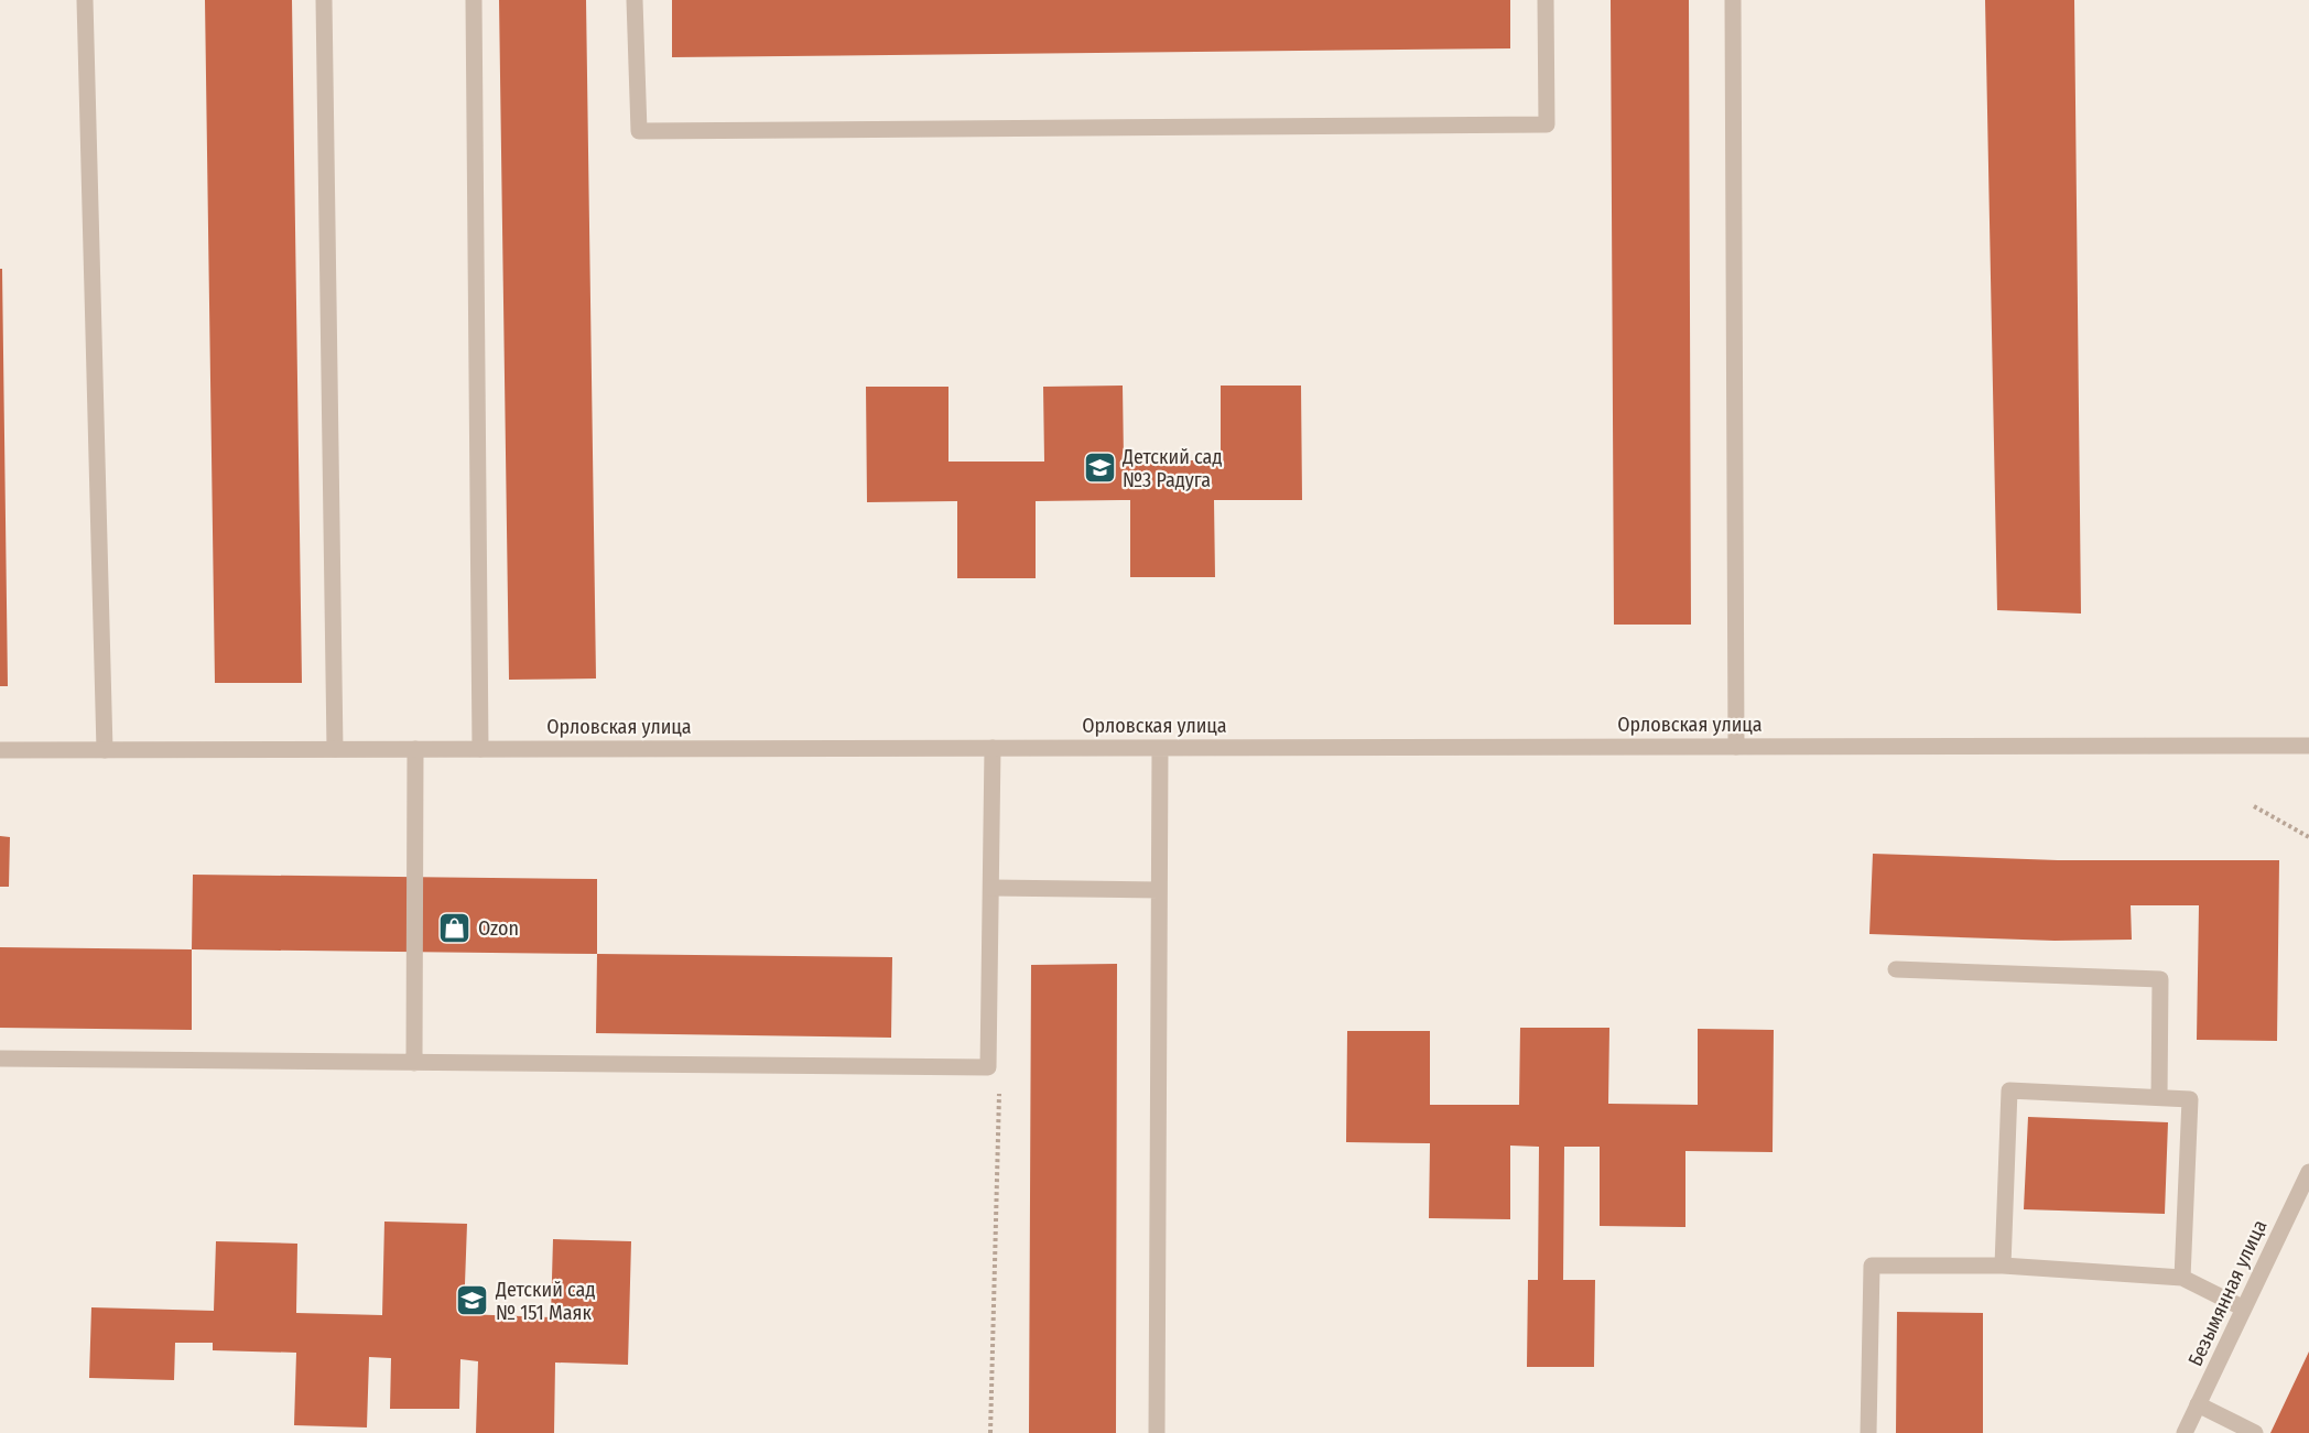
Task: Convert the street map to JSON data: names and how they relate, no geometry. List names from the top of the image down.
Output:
{
  "streets": {
    "street": ["Орловская улица", "Безымянная улица"]
  },
  "places": {
    "school or university": ["Детский сад №3 Радуга", "Детский сад № 151 Маяк"],
    "shop": ["Ozon"]
  }
}
